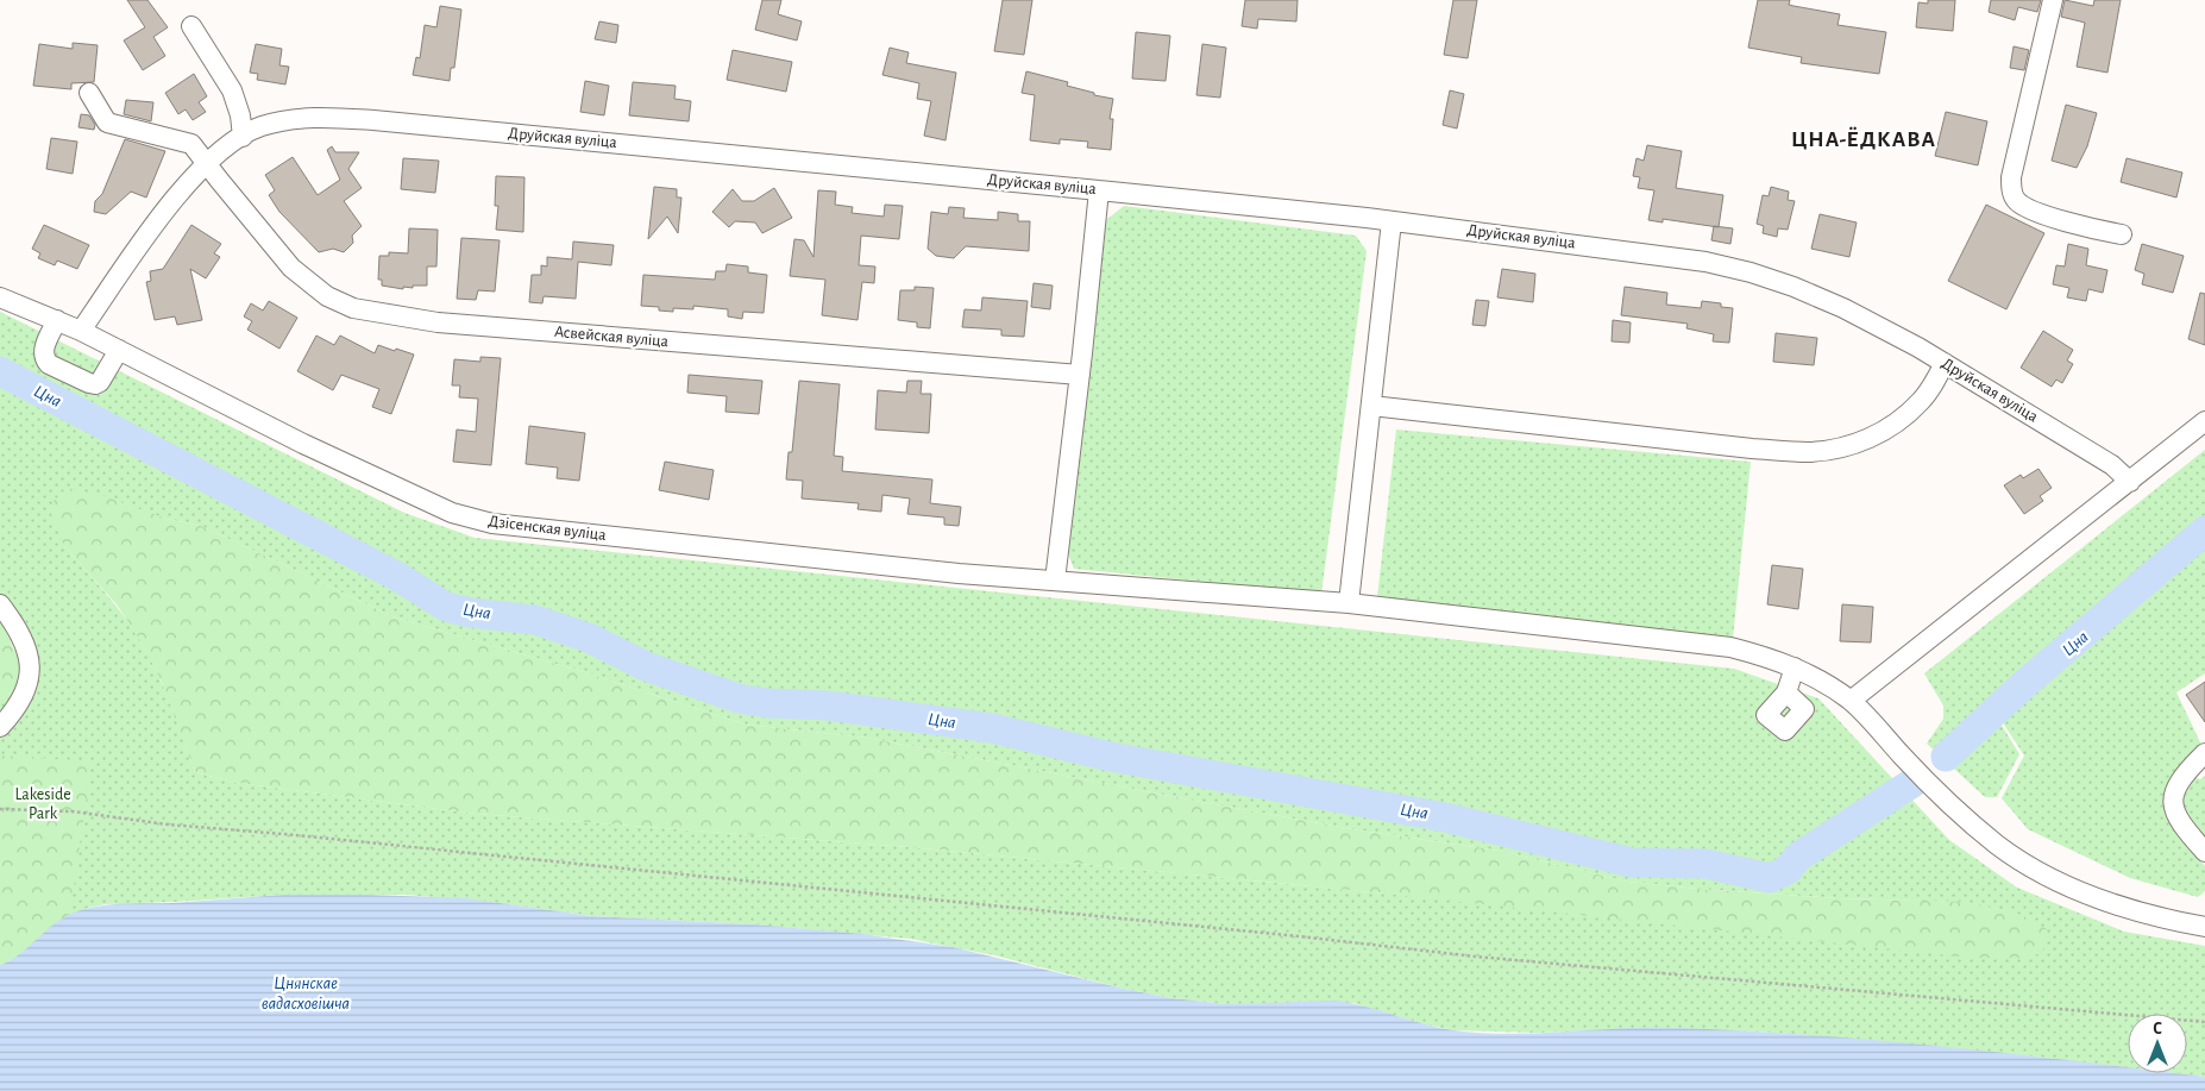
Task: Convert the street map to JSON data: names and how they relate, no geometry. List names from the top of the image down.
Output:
{
  "streets": {
    "street": ["Друйская вуліца", "Асвейская вуліца", "Дзісенская вуліца"]
  },
  "crossings": [
    ["Друйская вуліца", "Асвейская вуліца"],
    ["Друйская вуліца", "Дзісенская вуліца"]
  ],
  "districts": ["ЦНА-ЁДКАВА"],
  "water": ["Цна", "Цнянскае вадасховішча"],
  "parks": ["Lakeside Park"],
  "north": "top"
}
